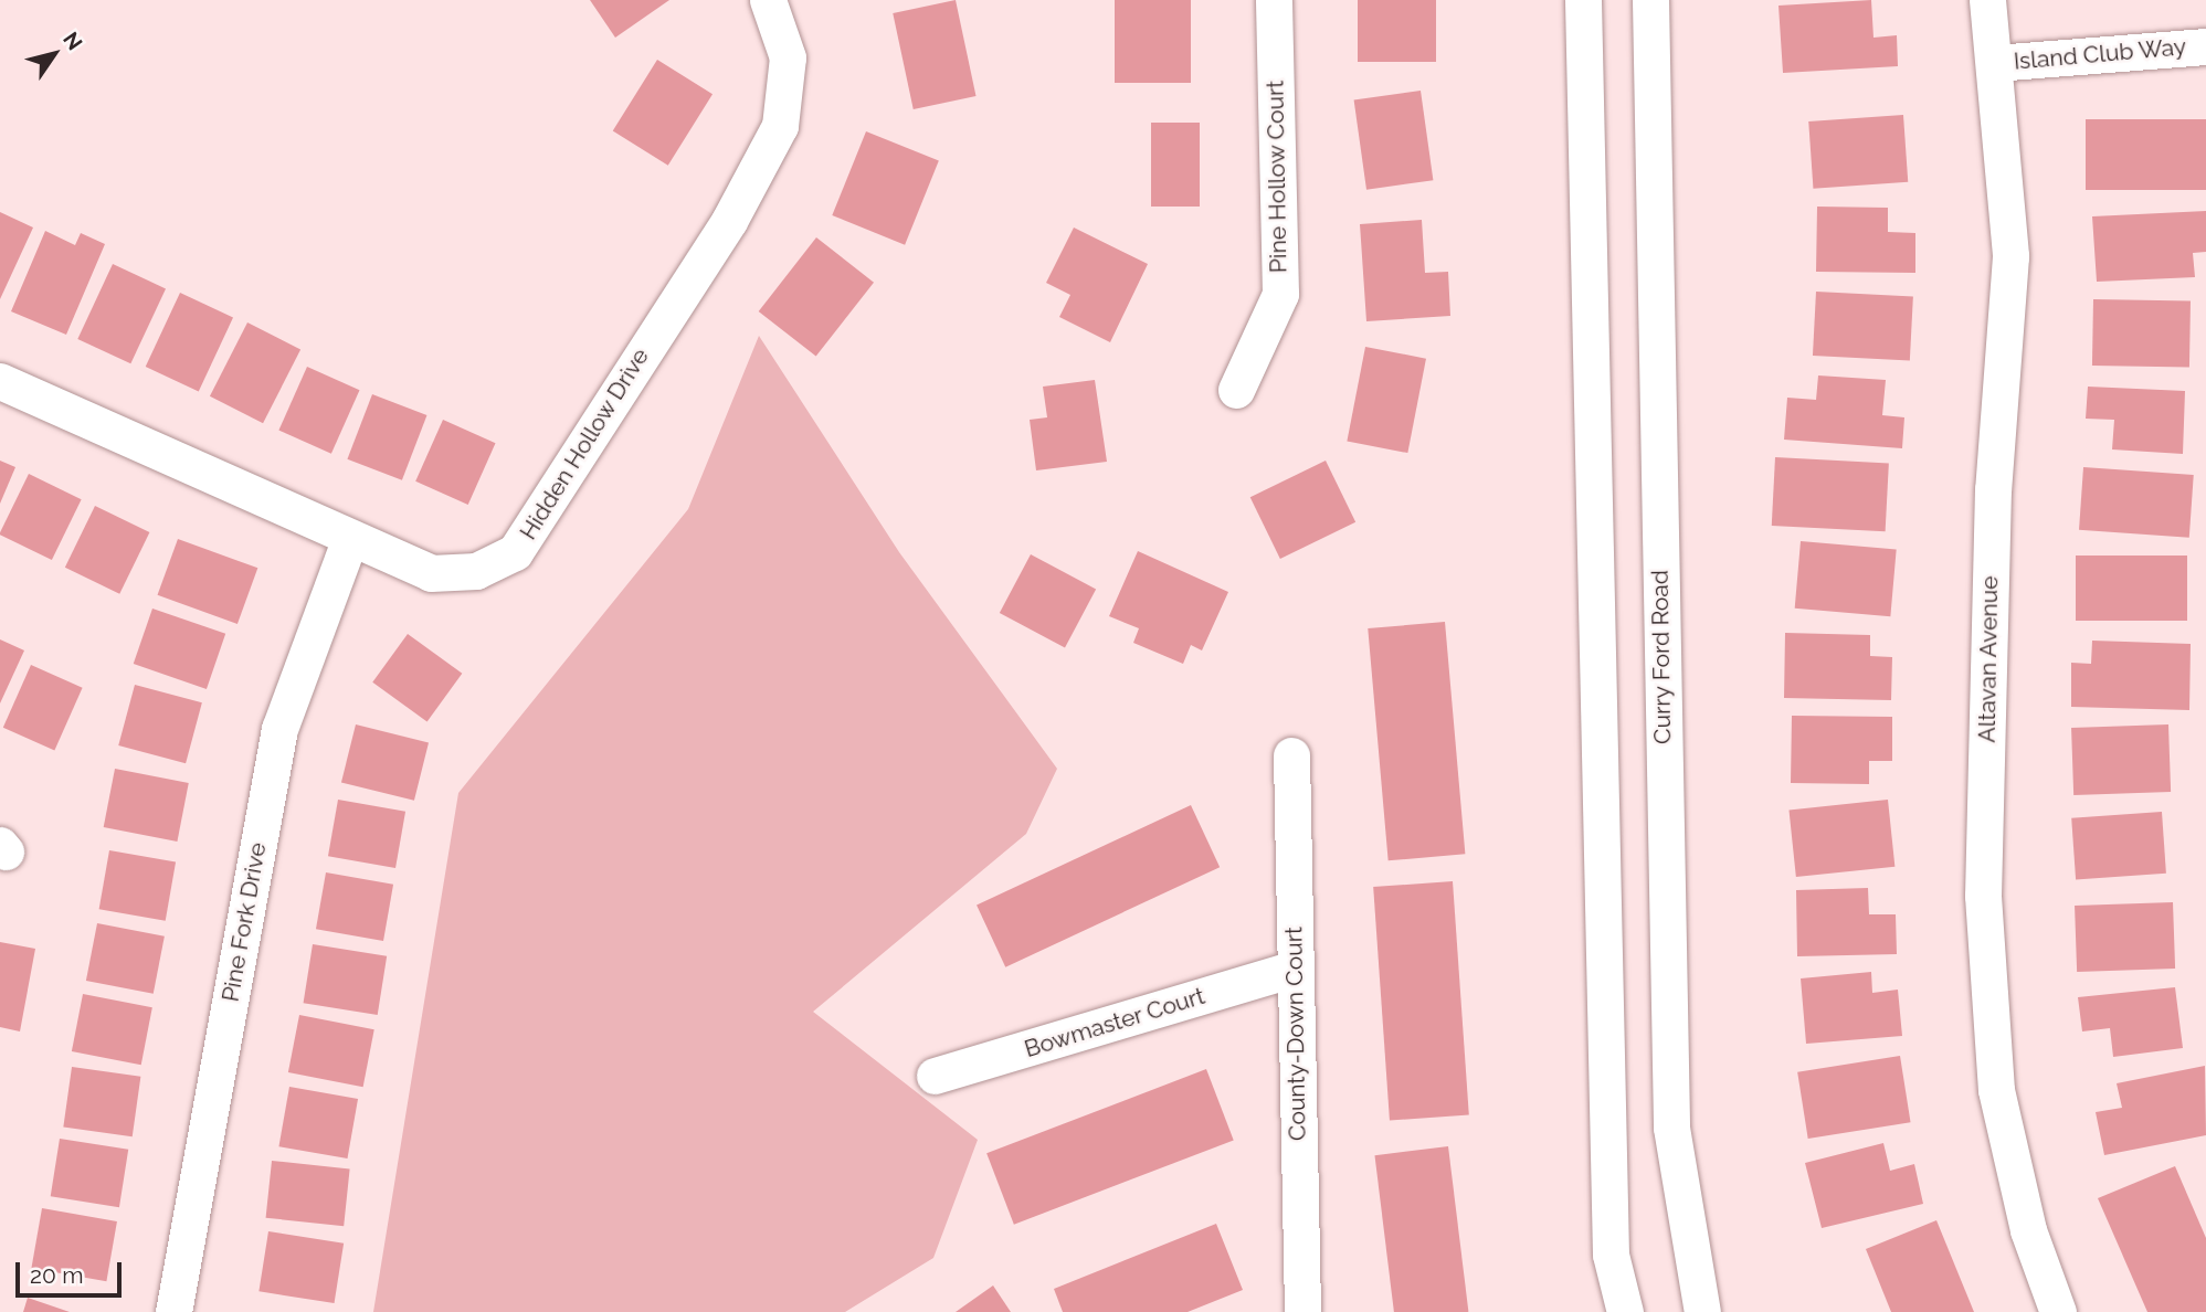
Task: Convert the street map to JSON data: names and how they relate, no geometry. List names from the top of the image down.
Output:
{
  "streets": {
    "street": [
      "Island Club Way",
      "Pine Hollow Court",
      "Hidden Hollow Drive",
      "Curry Ford Road",
      "Altavan Avenue",
      "Pine Fork Drive",
      "Bowmaster Court",
      "County-Down Court"
    ]
  },
  "crossings": [
    ["Island Club Way", "Altavan Avenue"],
    ["Hidden Hollow Drive", "Pine Fork Drive"],
    ["Bowmaster Court", "County-Down Court"]
  ],
  "scale_bar": "20 m",
  "north": "top right"
}
